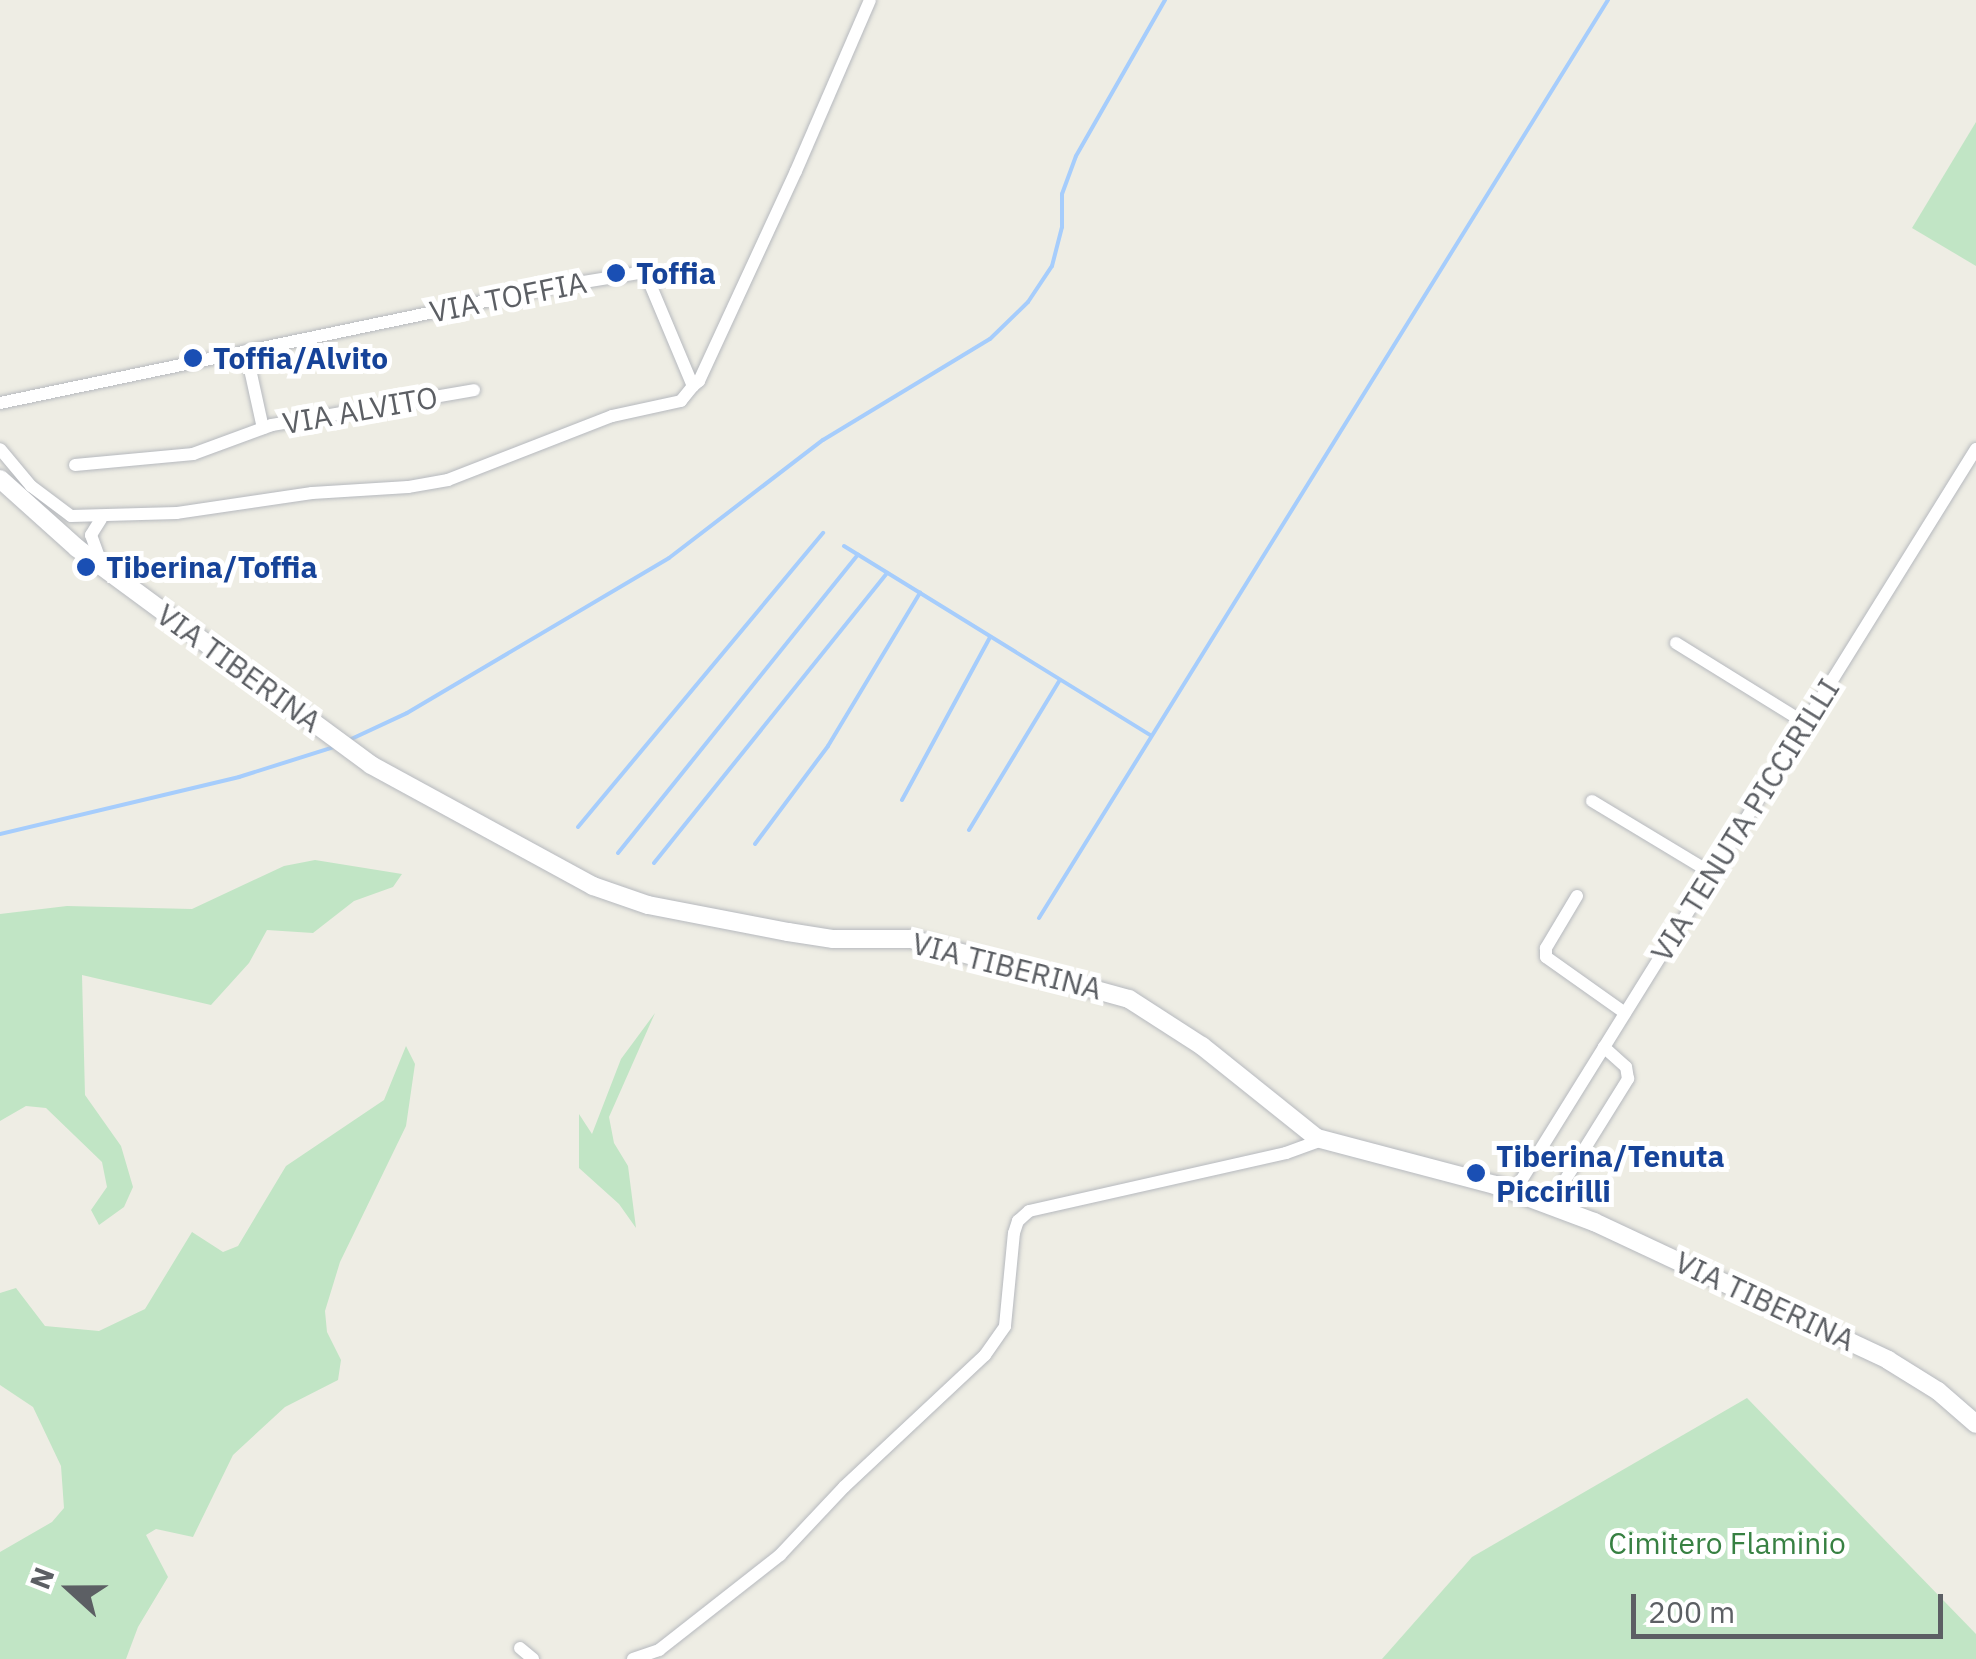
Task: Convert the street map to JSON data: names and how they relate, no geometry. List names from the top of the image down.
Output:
{
  "streets": {
    "main road": ["VIA TIBERINA"],
    "street": ["VIA TOFFIA", "VIA ALVITO", "VIA TENUTA PICCIRILLI"]
  },
  "crossings": [
    ["VIA TOFFIA", "VIA ALVITO"],
    ["VIA TIBERINA", "VIA TENUTA PICCIRILLI"]
  ],
  "parks": ["Cimitero Flaminio"],
  "places": [
    "Toffia",
    "Toffia/Alvito",
    "Tiberina/Toffia",
    "Tiberina/Tenuta Piccirilli"
  ],
  "scale_bar": "200 m",
  "north": "left"
}
